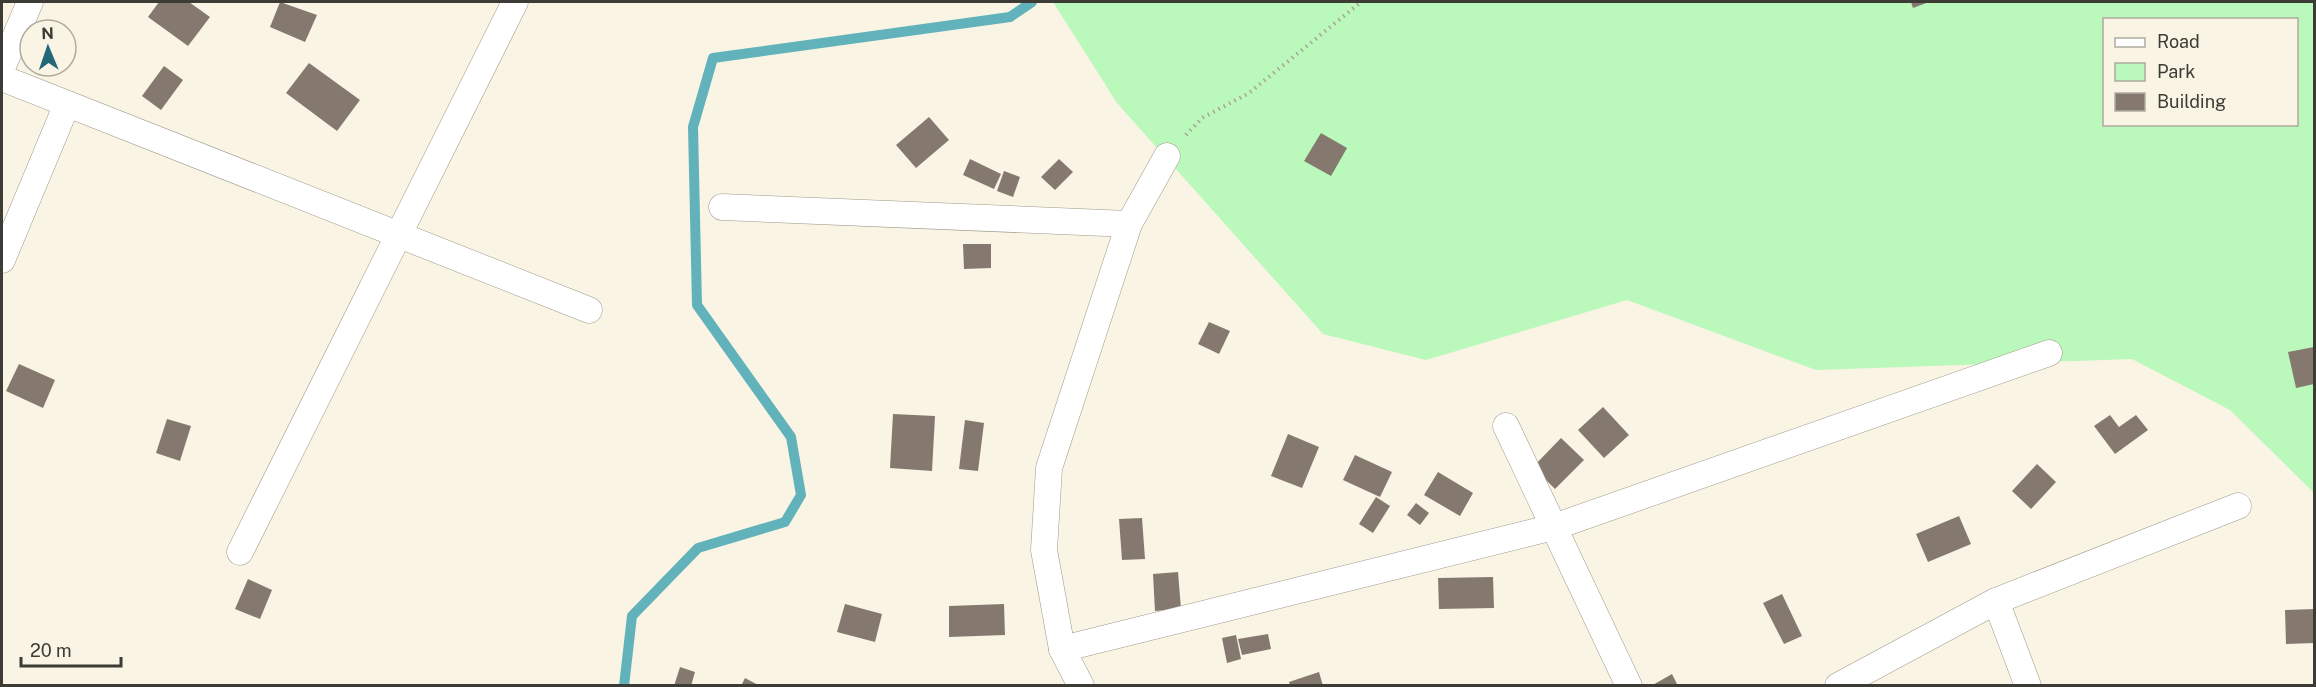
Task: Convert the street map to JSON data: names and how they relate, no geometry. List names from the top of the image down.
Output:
{
  "legend": ["Road", "Park", "Building"],
  "scale_bar": "20 m",
  "north": "top"
}
